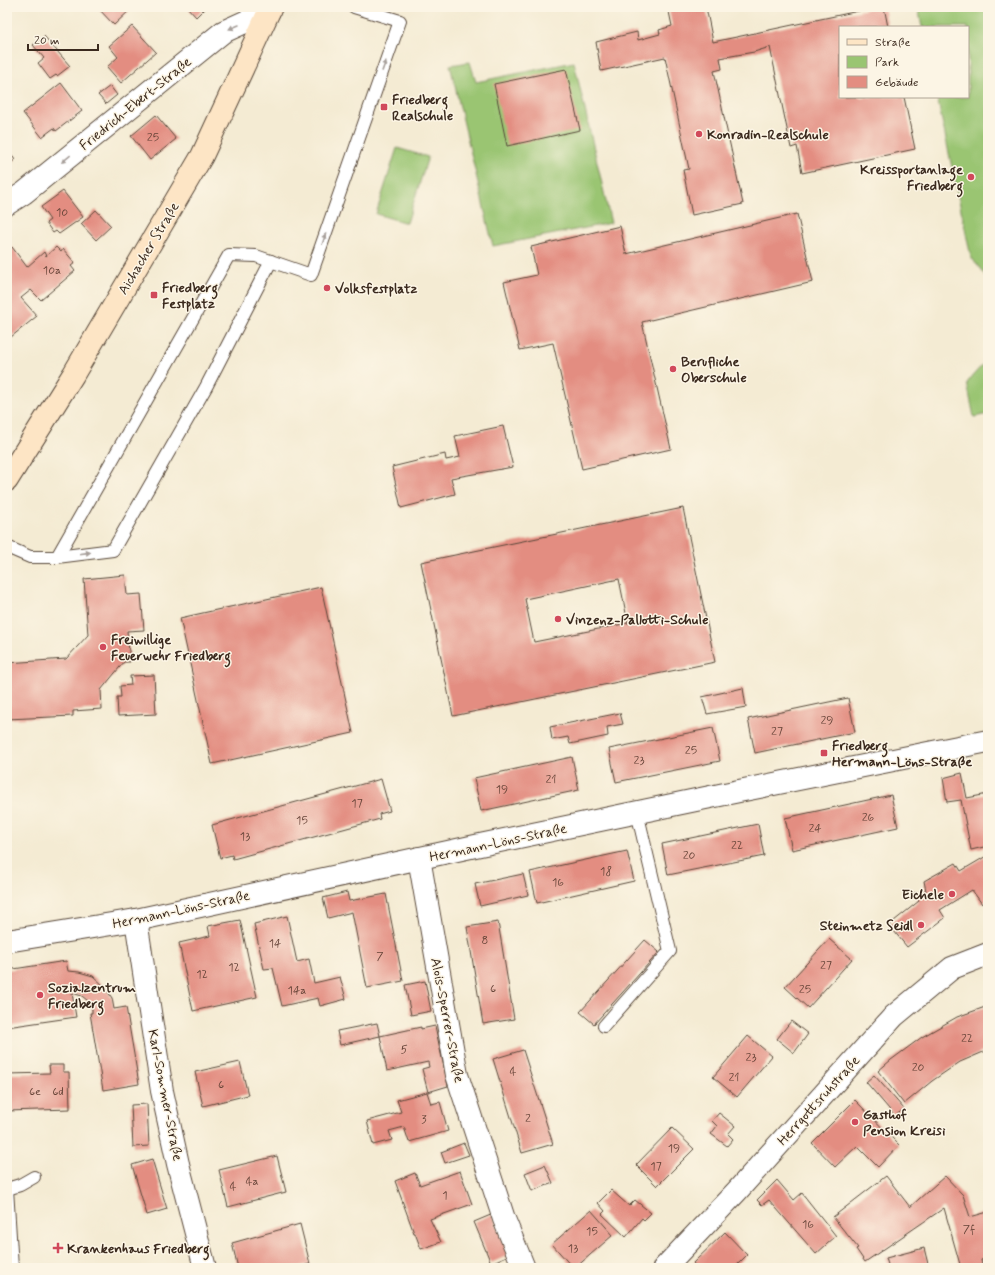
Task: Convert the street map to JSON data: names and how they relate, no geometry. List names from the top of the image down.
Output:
{
  "streets": {
    "main road": ["Aichacher Straße"],
    "street": [
      "Friedrich-Ebert-Straße",
      "Hermann-Löns-Straße",
      "Alois-Sperrer-Straße",
      "Karl-Sommer-Straße",
      "Herrgottsruhstraße"
    ]
  },
  "crossings": [
    ["Friedrich-Ebert-Straße", "Aichacher Straße"],
    ["Hermann-Löns-Straße", "Alois-Sperrer-Straße"],
    ["Hermann-Löns-Straße", "Karl-Sommer-Straße"]
  ],
  "one_way": ["Friedrich-Ebert-Straße"],
  "places": {
    "transit": ["Friedberg Realschule", "Friedberg Festplatz", "Friedberg Hermann-Löns-Straße"],
    "other": [
      "Konradin-Realschule",
      "Kreissportanlage Friedberg",
      "Volksfestplatz",
      "Berufliche Oberschule",
      "Vinzenz-Pallotti-Schule",
      "Freiwillige Feuerwehr Friedberg",
      "Eichele",
      "Steinmetz Seidl",
      "Sozialzentrum Friedberg",
      "Gasthof Pension Kreisi"
    ],
    "health": ["Krankenhaus Friedberg"]
  },
  "house_numbers": [
    "25",
    "10",
    "10a",
    "29",
    "27",
    "25",
    "23",
    "21",
    "19",
    "17",
    "26",
    "15",
    "24",
    "13",
    "22",
    "20",
    "18",
    "16",
    "8",
    "14",
    "7",
    "27",
    "12",
    "12",
    "6",
    "25",
    "14a",
    "22",
    "5",
    "23",
    "20",
    "4",
    "21",
    "6",
    "6e",
    "6d",
    "2",
    "3",
    "19",
    "17",
    "4a",
    "4",
    "1",
    "16",
    "7f",
    "15",
    "13"
  ],
  "legend": ["Straße", "Park", "Gebäude"],
  "scale_bar": "20 m"
}
